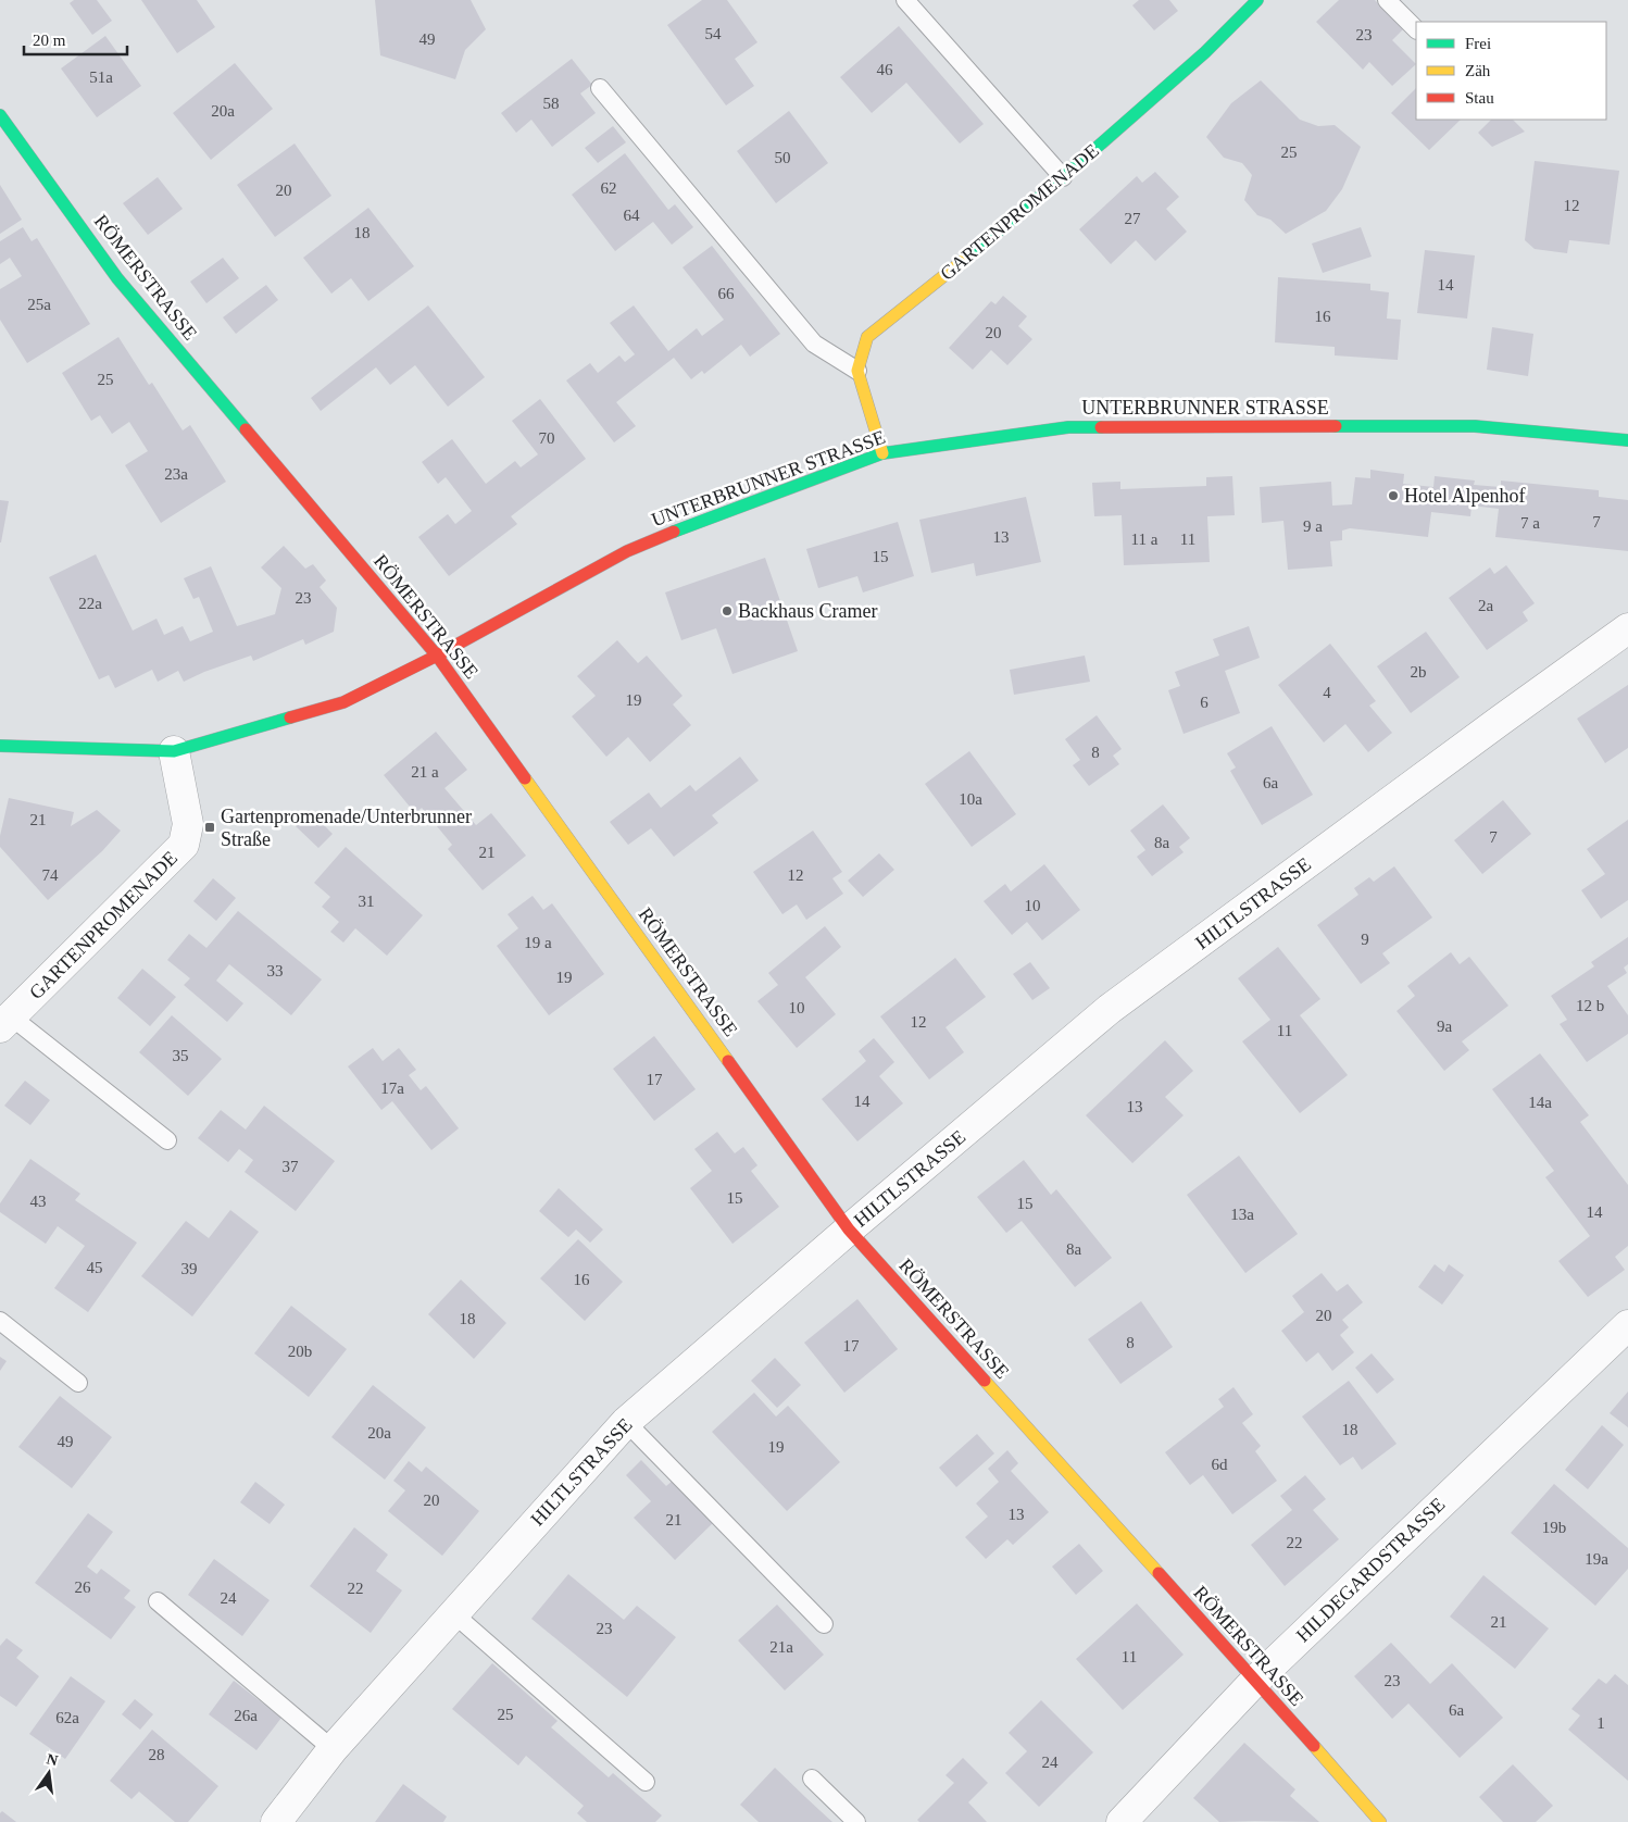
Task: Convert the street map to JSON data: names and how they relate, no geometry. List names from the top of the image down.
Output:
{
  "streets": {
    "street": [
      "GARTENPROMENADE",
      "RÖMERSTRASSE",
      "UNTERBRUNNER STRASSE",
      "HILTLSTRASSE",
      "HILDEGARDSTRASSE"
    ]
  },
  "crossings": [
    ["GARTENPROMENADE", "UNTERBRUNNER STRASSE"],
    ["RÖMERSTRASSE", "UNTERBRUNNER STRASSE"],
    ["RÖMERSTRASSE", "HILTLSTRASSE"],
    ["RÖMERSTRASSE", "HILDEGARDSTRASSE"]
  ],
  "places": {
    "other": ["Hotel Alpenhof", "Backhaus Cramer"],
    "transit": ["Gartenpromenade/Unterbrunner Straße"]
  },
  "house_numbers": [
    "54",
    "23",
    "49",
    "46",
    "51a",
    "58",
    "20a",
    "25",
    "50",
    "62",
    "20",
    "12",
    "64",
    "27",
    "18",
    "14",
    "66",
    "25a",
    "16",
    "20",
    "25",
    "70",
    "23a",
    "7",
    "7 a",
    "9 a",
    "13",
    "11 a",
    "11",
    "15",
    "23",
    "22a",
    "2a",
    "2b",
    "4",
    "19",
    "6",
    "8",
    "21 a",
    "6a",
    "10a",
    "21",
    "7",
    "8a",
    "21",
    "74",
    "12",
    "31",
    "10",
    "9",
    "19 a",
    "33",
    "19",
    "12 b",
    "10",
    "12",
    "9a",
    "11",
    "35",
    "17",
    "17a",
    "14",
    "14a",
    "13",
    "37",
    "15",
    "43",
    "15",
    "14",
    "13a",
    "8a",
    "45",
    "39",
    "16",
    "20",
    "18",
    "8",
    "17",
    "20b",
    "18",
    "20a",
    "49",
    "19",
    "6d",
    "20",
    "13",
    "21",
    "19b",
    "22",
    "19a",
    "26",
    "22",
    "24",
    "21",
    "23",
    "21a",
    "11",
    "23",
    "6a",
    "25",
    "26a",
    "62a",
    "1",
    "28",
    "24"
  ],
  "legend": ["Frei", "Zäh", "Stau"],
  "scale_bar": "20 m",
  "north": "top"
}
